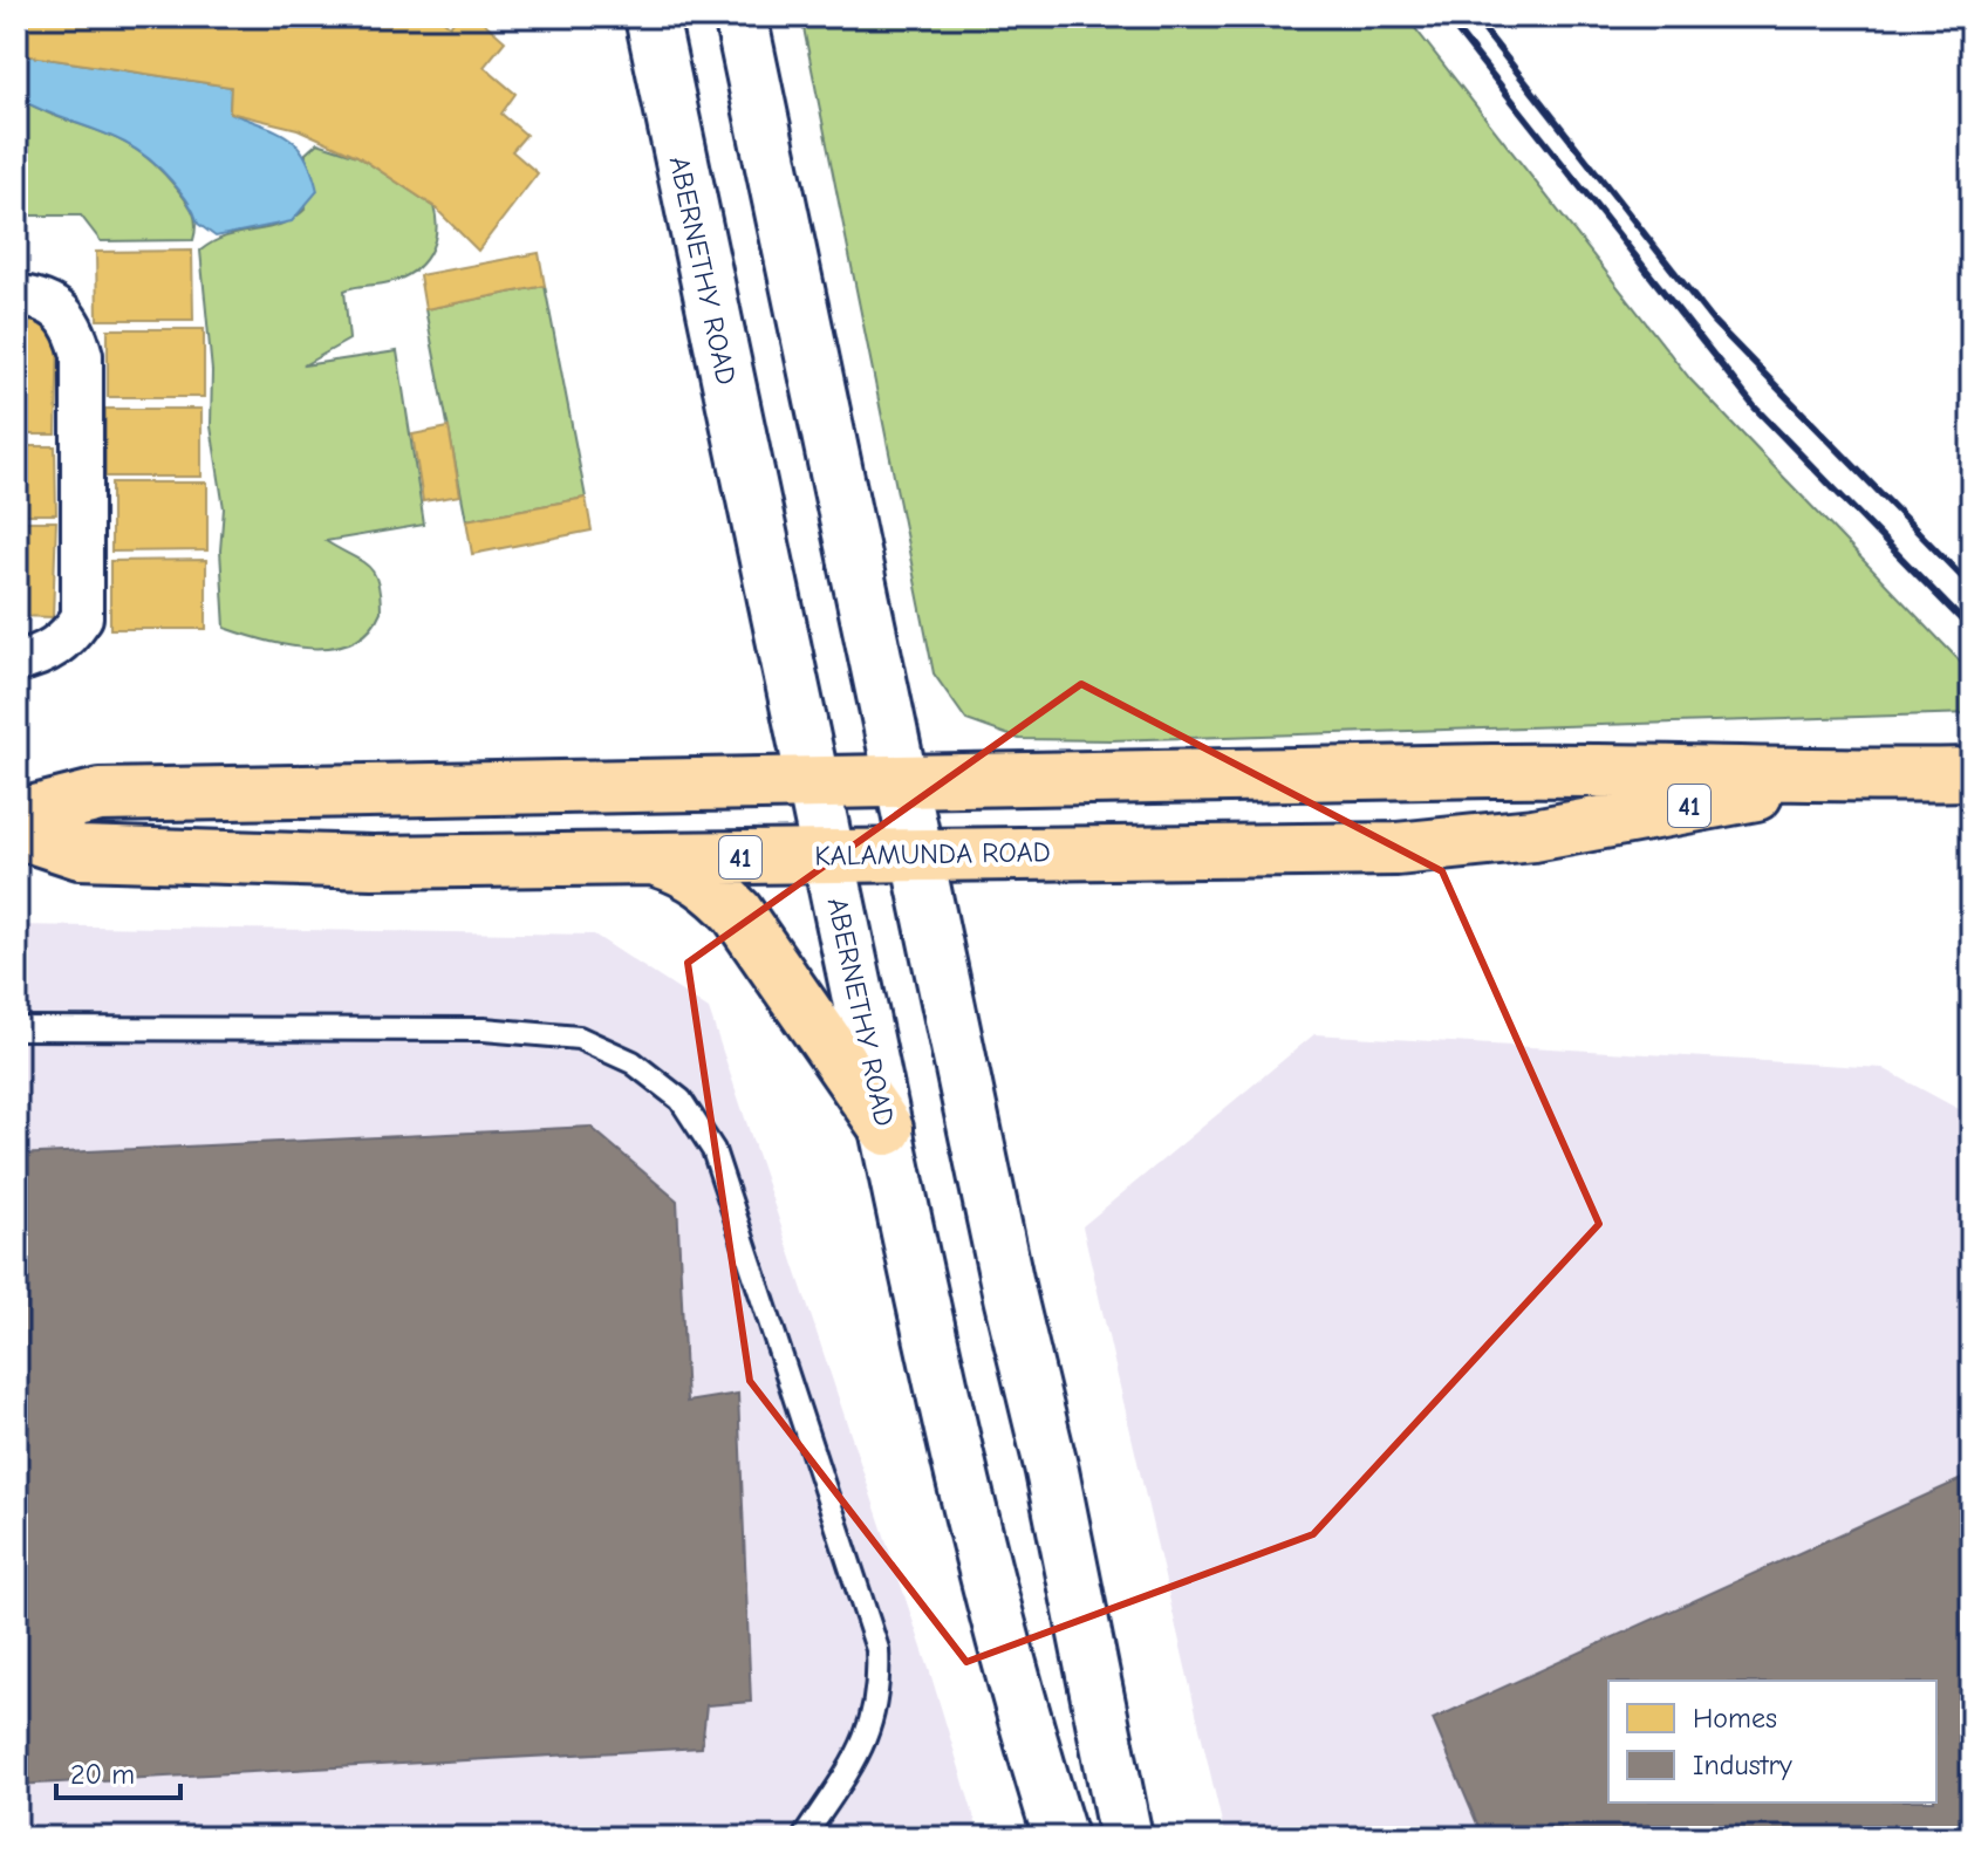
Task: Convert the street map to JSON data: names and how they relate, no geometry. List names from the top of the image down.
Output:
{
  "streets": {
    "main road": ["ABERNETHY ROAD", "41", "KALAMUNDA ROAD"]
  },
  "crossings": [
    ["ABERNETHY ROAD", "KALAMUNDA ROAD"]
  ],
  "legend": ["Homes", "Industry"],
  "scale_bar": "20 m"
}
